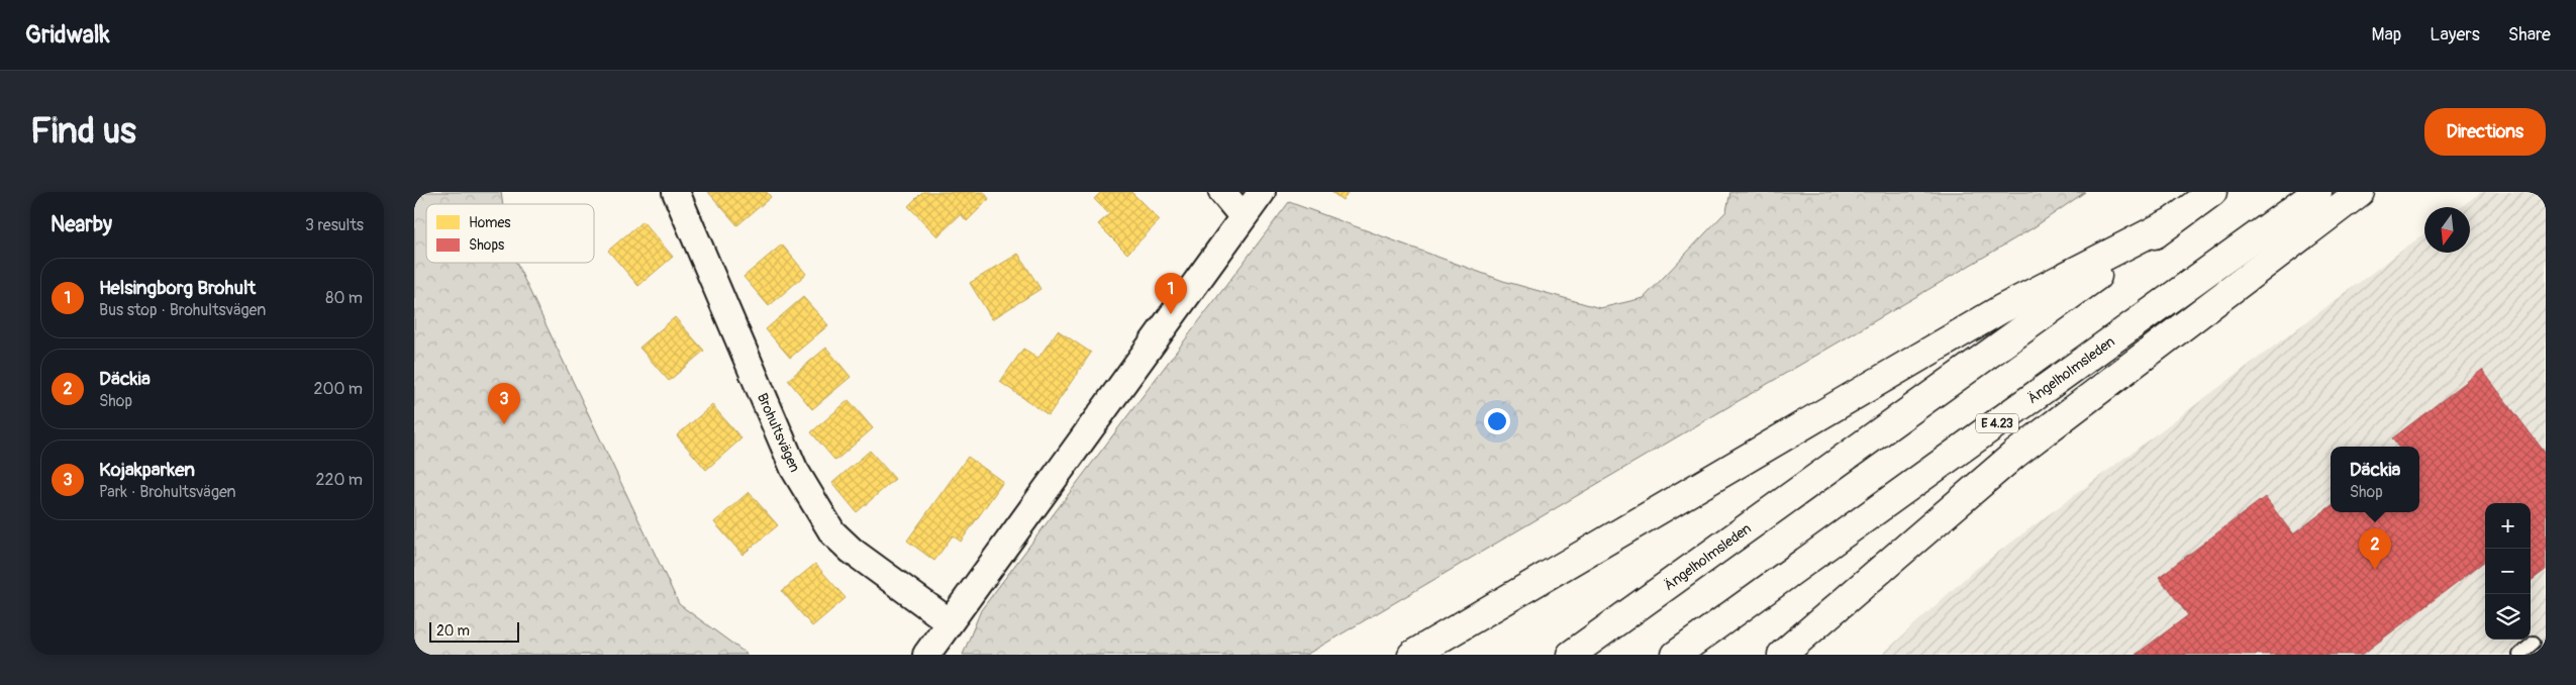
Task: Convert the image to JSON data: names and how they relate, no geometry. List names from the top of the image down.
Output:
{
  "streets": {
    "highway": ["Ängelholmsleden", "E 4.23"],
    "street": ["Brohultsvägen"]
  },
  "legend": ["Homes", "Shops"],
  "scale_bar": "20 m",
  "north": "bottom",
  "page": {
    "header": "Gridwalk",
    "nav": ["Map", "Layers", "Share"],
    "buttons": "Directions",
    "title": "Find us",
    "heading": ["Nearby", "3 results"],
    "list": [
      {
        "mark": "1",
        "name": "Helsingborg Brohult",
        "note": "Bus stop · Brohultsvägen",
        "value": "80 m"
      },
      {
        "mark": "2",
        "name": "Däckia",
        "note": "Shop",
        "value": "200 m"
      },
      {
        "mark": "3",
        "name": "Kojakparken",
        "note": "Park · Brohultsvägen",
        "value": "220 m"
      }
    ],
    "pins": ["1", "3", "2"],
    "popup": ["Däckia", "Shop"],
    "map_buttons": ["+", "−"],
    "scale": "20 m"
  }
}
